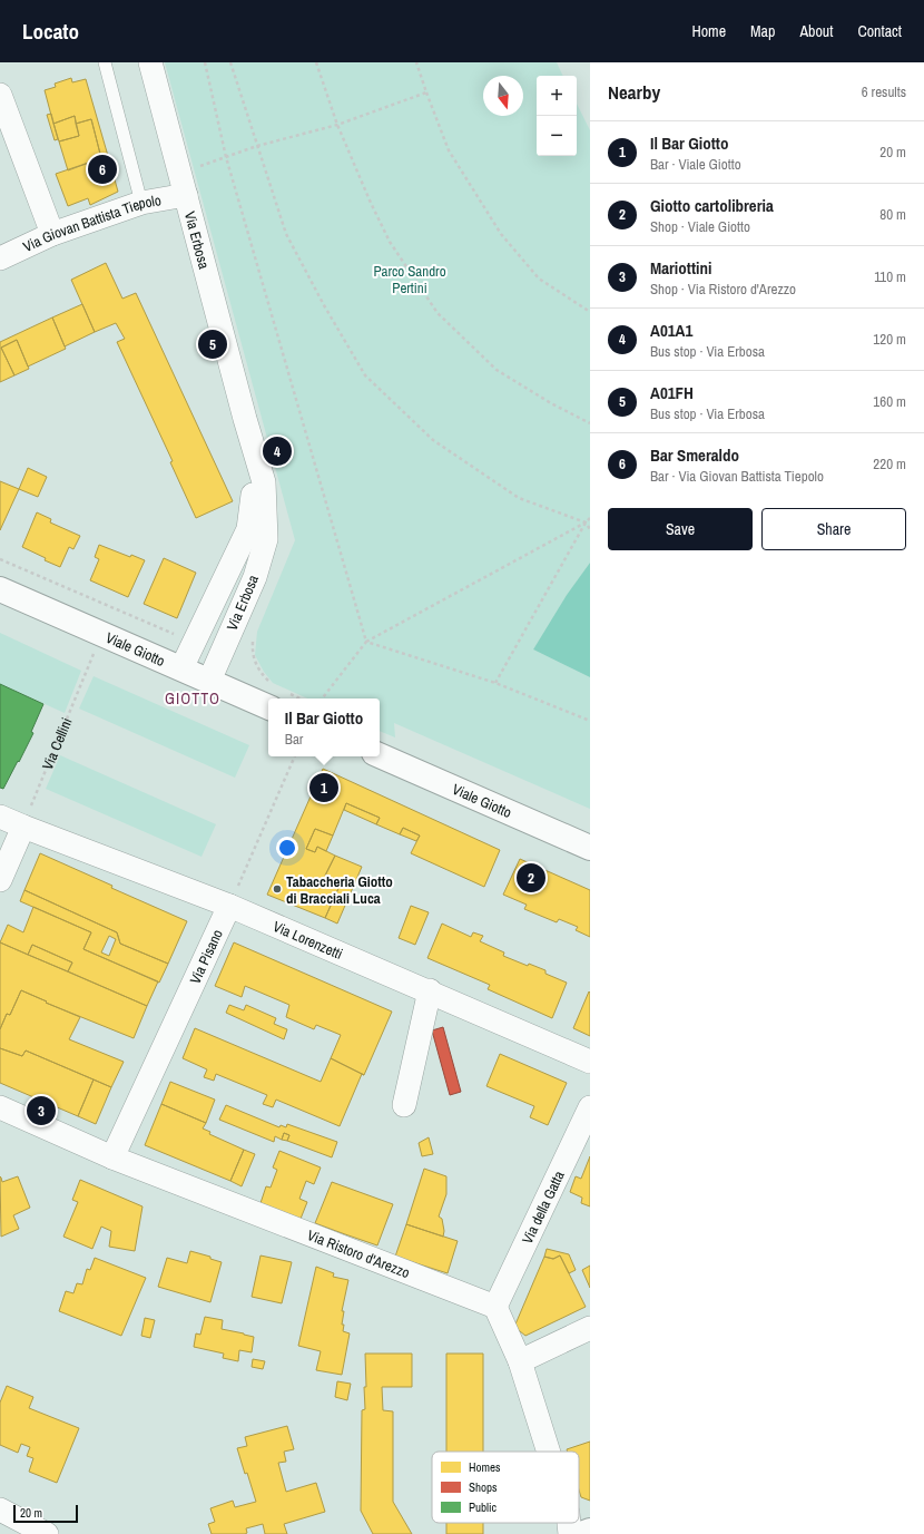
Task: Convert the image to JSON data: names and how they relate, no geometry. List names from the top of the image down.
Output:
{
  "streets": {
    "street": [
      "Via Giovan Battista Tiepolo",
      "Via Erbosa",
      "Viale Giotto",
      "Via Lorenzetti",
      "Via Pisano",
      "Via della Gatta",
      "Via Ristoro d'Arezzo"
    ],
    "path": ["Via Cellini"]
  },
  "crossings": [
    ["Via Giovan Battista Tiepolo", "Via Erbosa"],
    ["Via Erbosa", "Viale Giotto"],
    ["Viale Giotto", "Via Cellini"],
    ["Via Cellini", "Via Lorenzetti"],
    ["Via Lorenzetti", "Via Pisano"],
    ["Via Pisano", "Via Ristoro d'Arezzo"],
    ["Via della Gatta", "Via Ristoro d'Arezzo"]
  ],
  "districts": ["GIOTTO"],
  "parks": ["Parco Sandro Pertini"],
  "places": ["Tabaccheria Giotto di Bracciali Luca"],
  "legend": ["Homes", "Shops", "Public"],
  "scale_bar": "20 m",
  "north": "bottom",
  "page": {
    "header": "Locato",
    "nav": [
      "Home",
      "Map",
      "About",
      "Contact"
    ],
    "heading": ["Nearby", "6 results"],
    "map_buttons": ["+", "−"],
    "list": [
      {
        "mark": "1",
        "name": "Il Bar Giotto",
        "note": "Bar · Viale Giotto",
        "value": "20 m"
      },
      {
        "mark": "2",
        "name": "Giotto cartolibreria",
        "note": "Shop · Viale Giotto",
        "value": "80 m"
      },
      {
        "mark": "3",
        "name": "Mariottini",
        "note": "Shop · Via Ristoro d'Arezzo",
        "value": "110 m"
      },
      {
        "mark": "4",
        "name": "A01A1",
        "note": "Bus stop · Via Erbosa",
        "value": "120 m"
      },
      {
        "mark": "5",
        "name": "A01FH",
        "note": "Bus stop · Via Erbosa",
        "value": "160 m"
      },
      {
        "mark": "6",
        "name": "Bar Smeraldo",
        "note": "Bar · Via Giovan Battista Tiepolo",
        "value": "220 m"
      }
    ],
    "pins": [
      "6",
      "5",
      "4",
      "1",
      "2",
      "3"
    ],
    "buttons": ["Save", "Share"],
    "popup": ["Il Bar Giotto", "Bar"],
    "scale": "20 m"
  }
}
